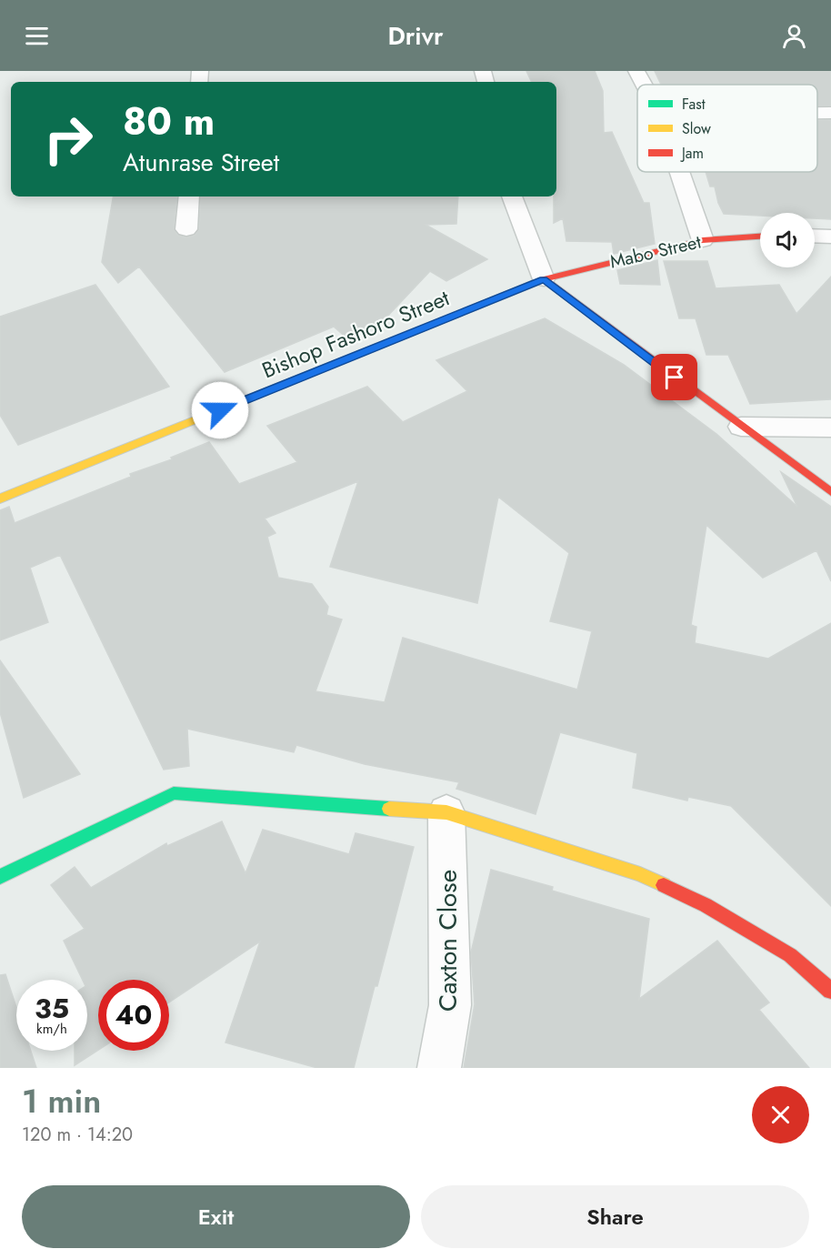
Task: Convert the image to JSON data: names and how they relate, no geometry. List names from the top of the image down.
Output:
{
  "streets": {
    "street": ["Mabo Street", "Bishop Fashoro Street", "Caxton Close"]
  },
  "crossings": [
    ["Mabo Street", "Bishop Fashoro Street"]
  ],
  "legend": ["Fast", "Slow", "Jam"],
  "page": {
    "header": "Drivr",
    "turn": ["80 m", "Atunrase Street"],
    "speed": "35 km/h",
    "limit": "40",
    "heading": ["1 min", "120 m · 14:20"],
    "buttons": ["Exit", "Share"]
  }
}
